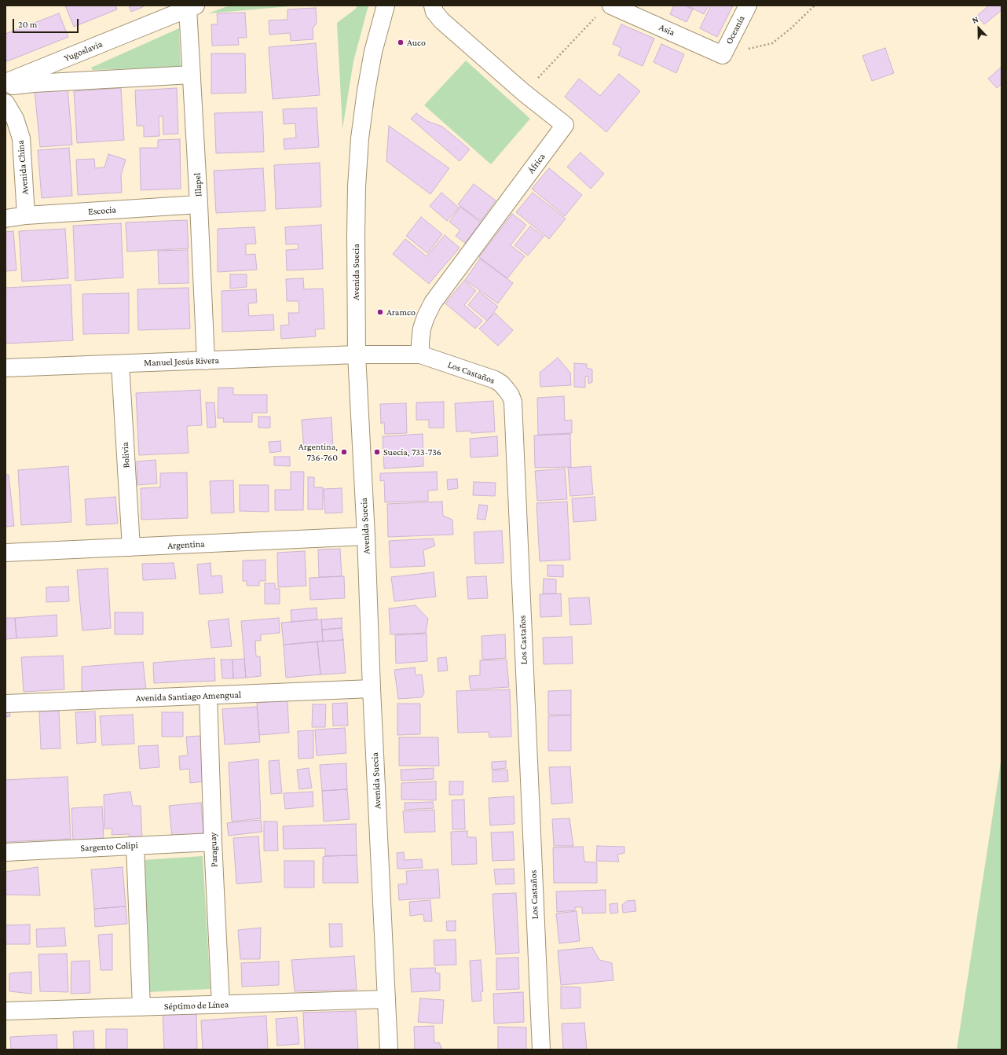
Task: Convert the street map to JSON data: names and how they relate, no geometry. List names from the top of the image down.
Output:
{
  "streets": {
    "street": [
      "Asia",
      "Oceanía",
      "Yugoslavia",
      "África",
      "Avenida China",
      "Illapel",
      "Escocia",
      "Avenida Suecia",
      "Manuel Jesús Rivera",
      "Los Castaños",
      "Bolivia",
      "Argentina",
      "Avenida Santiago Amengual",
      "Sargento Colipi",
      "Paraguay",
      "Séptimo de Línea"
    ]
  },
  "crossings": [
    ["Asia", "Oceanía"],
    ["Yugoslavia", "Illapel"],
    ["África", "Los Castaños"],
    ["Avenida China", "Escocia"],
    ["Illapel", "Escocia"],
    ["Illapel", "Manuel Jesús Rivera"],
    ["Avenida Suecia", "Manuel Jesús Rivera"],
    ["Avenida Suecia", "Los Castaños"],
    ["Avenida Suecia", "Argentina"],
    ["Avenida Suecia", "Avenida Santiago Amengual"],
    ["Avenida Suecia", "Séptimo de Línea"],
    ["Manuel Jesús Rivera", "Los Castaños"],
    ["Manuel Jesús Rivera", "Bolivia"],
    ["Bolivia", "Argentina"],
    ["Avenida Santiago Amengual", "Paraguay"],
    ["Sargento Colipi", "Paraguay"],
    ["Paraguay", "Séptimo de Línea"]
  ],
  "places": [
    "Auco",
    "Aramco",
    "Argentina, 736-760",
    "Suecia, 733-736"
  ],
  "scale_bar": "20 m",
  "north": "top"
}
